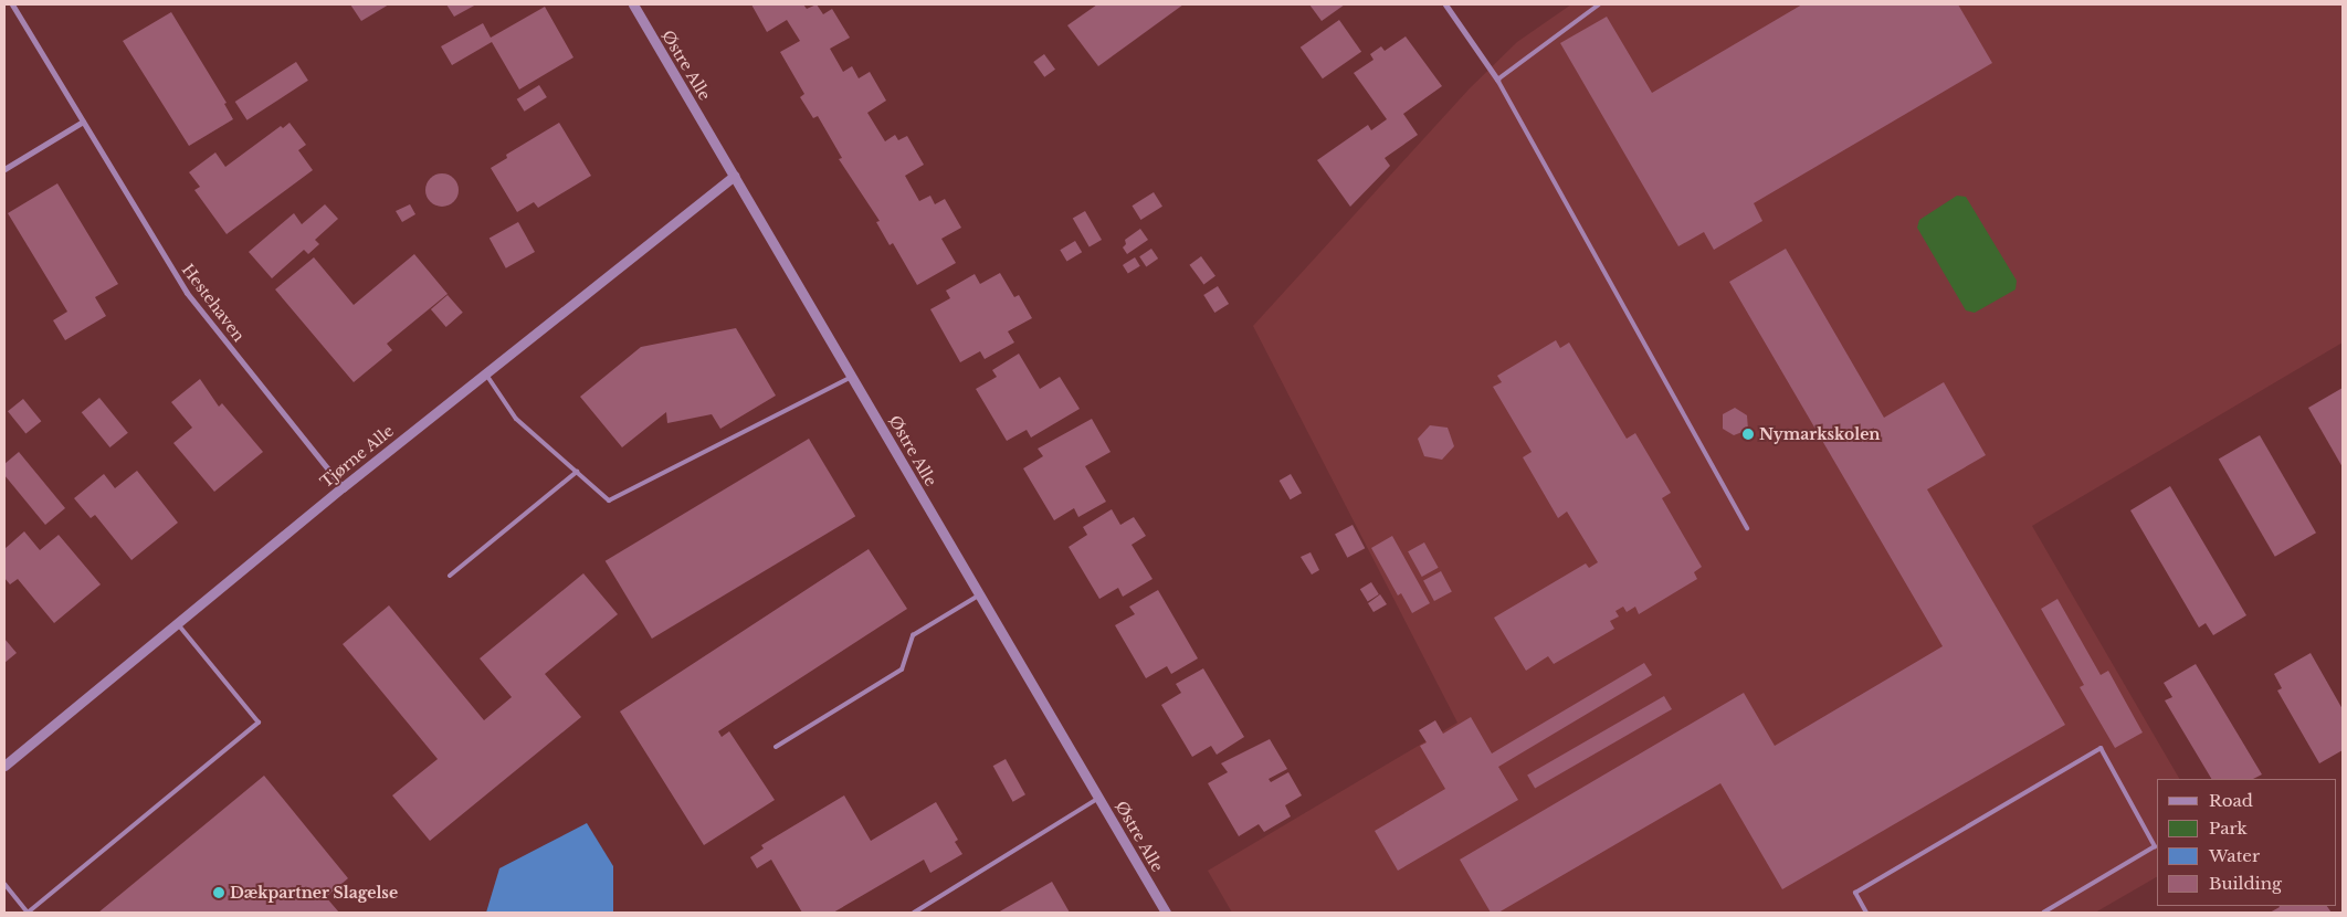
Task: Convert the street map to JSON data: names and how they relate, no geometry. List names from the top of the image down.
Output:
{
  "streets": {
    "street": ["Østre Alle", "Hestehaven", "Tjørne Alle"]
  },
  "crossings": [
    ["Østre Alle", "Tjørne Alle"],
    ["Hestehaven", "Tjørne Alle"]
  ],
  "places": ["Nymarkskolen", "Dækpartner Slagelse"],
  "legend": [
    "Road",
    "Park",
    "Water",
    "Building"
  ]
}
